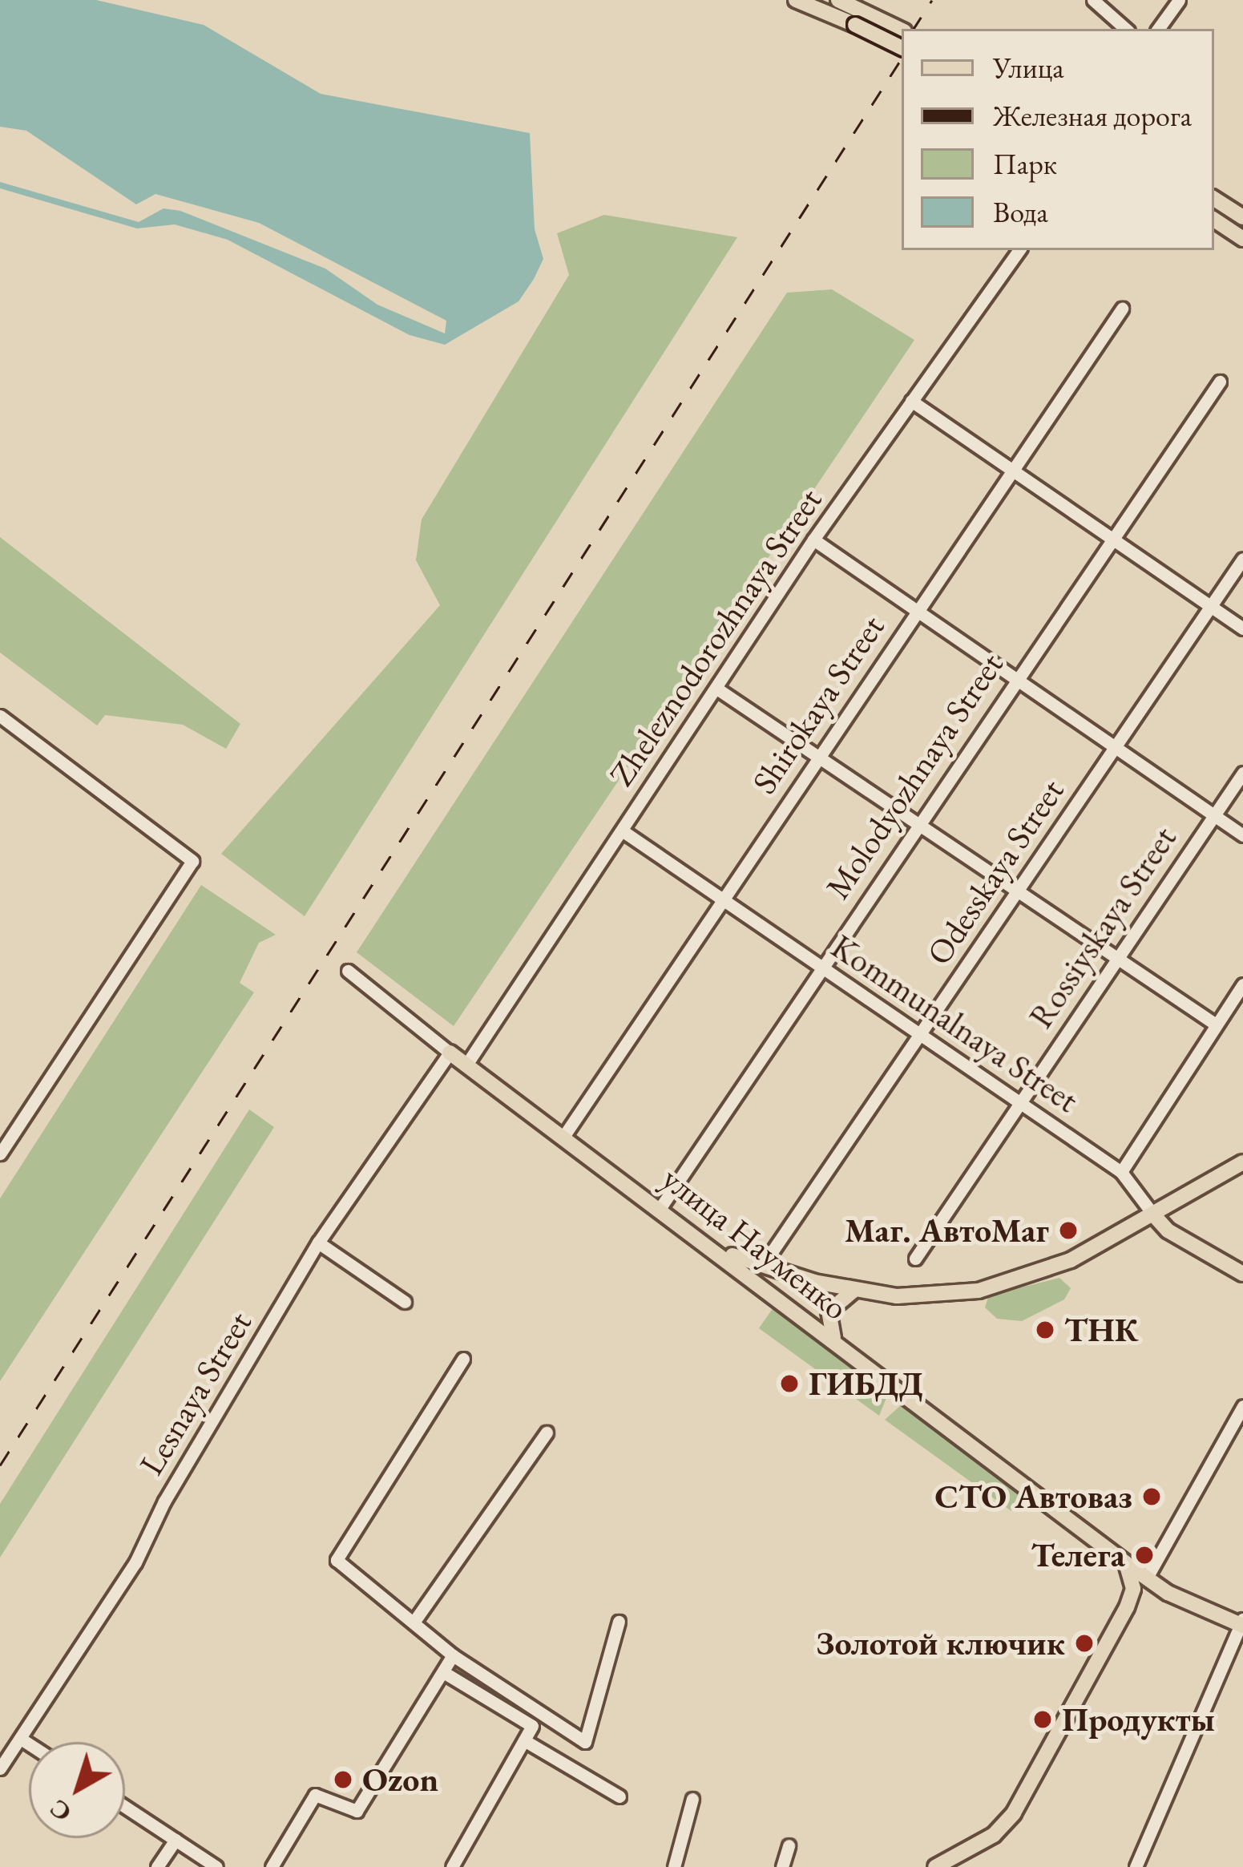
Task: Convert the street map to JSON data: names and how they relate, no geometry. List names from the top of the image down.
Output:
{
  "streets": {
    "main road": ["Kommunalnaya Street", "улица Науменко"],
    "street": [
      "Zheleznodorozhnaya Street",
      "Shirokaya Street",
      "Molodyozhnaya Street",
      "Odesskaya Street",
      "Rossiyskaya Street",
      "Lesnaya Street"
    ]
  },
  "crossings": [
    ["Zheleznodorozhnaya Street", "Kommunalnaya Street"],
    ["Zheleznodorozhnaya Street", "улица Науменко"],
    ["Shirokaya Street", "Kommunalnaya Street"],
    ["Shirokaya Street", "улица Науменко"],
    ["Molodyozhnaya Street", "Kommunalnaya Street"],
    ["Molodyozhnaya Street", "улица Науменко"],
    ["Odesskaya Street", "Kommunalnaya Street"],
    ["Rossiyskaya Street", "Kommunalnaya Street"],
    ["улица Науменко", "Lesnaya Street"]
  ],
  "places": [
    "Маг. АвтоМаг",
    "ТНК",
    "ГИБДД",
    "СТО Автоваз",
    "Телега",
    "Золотой ключик",
    "Продукты",
    "Ozon"
  ],
  "legend": [
    "Улица",
    "Железная дорога",
    "Парк",
    "Вода"
  ],
  "north": "bottom left"
}
